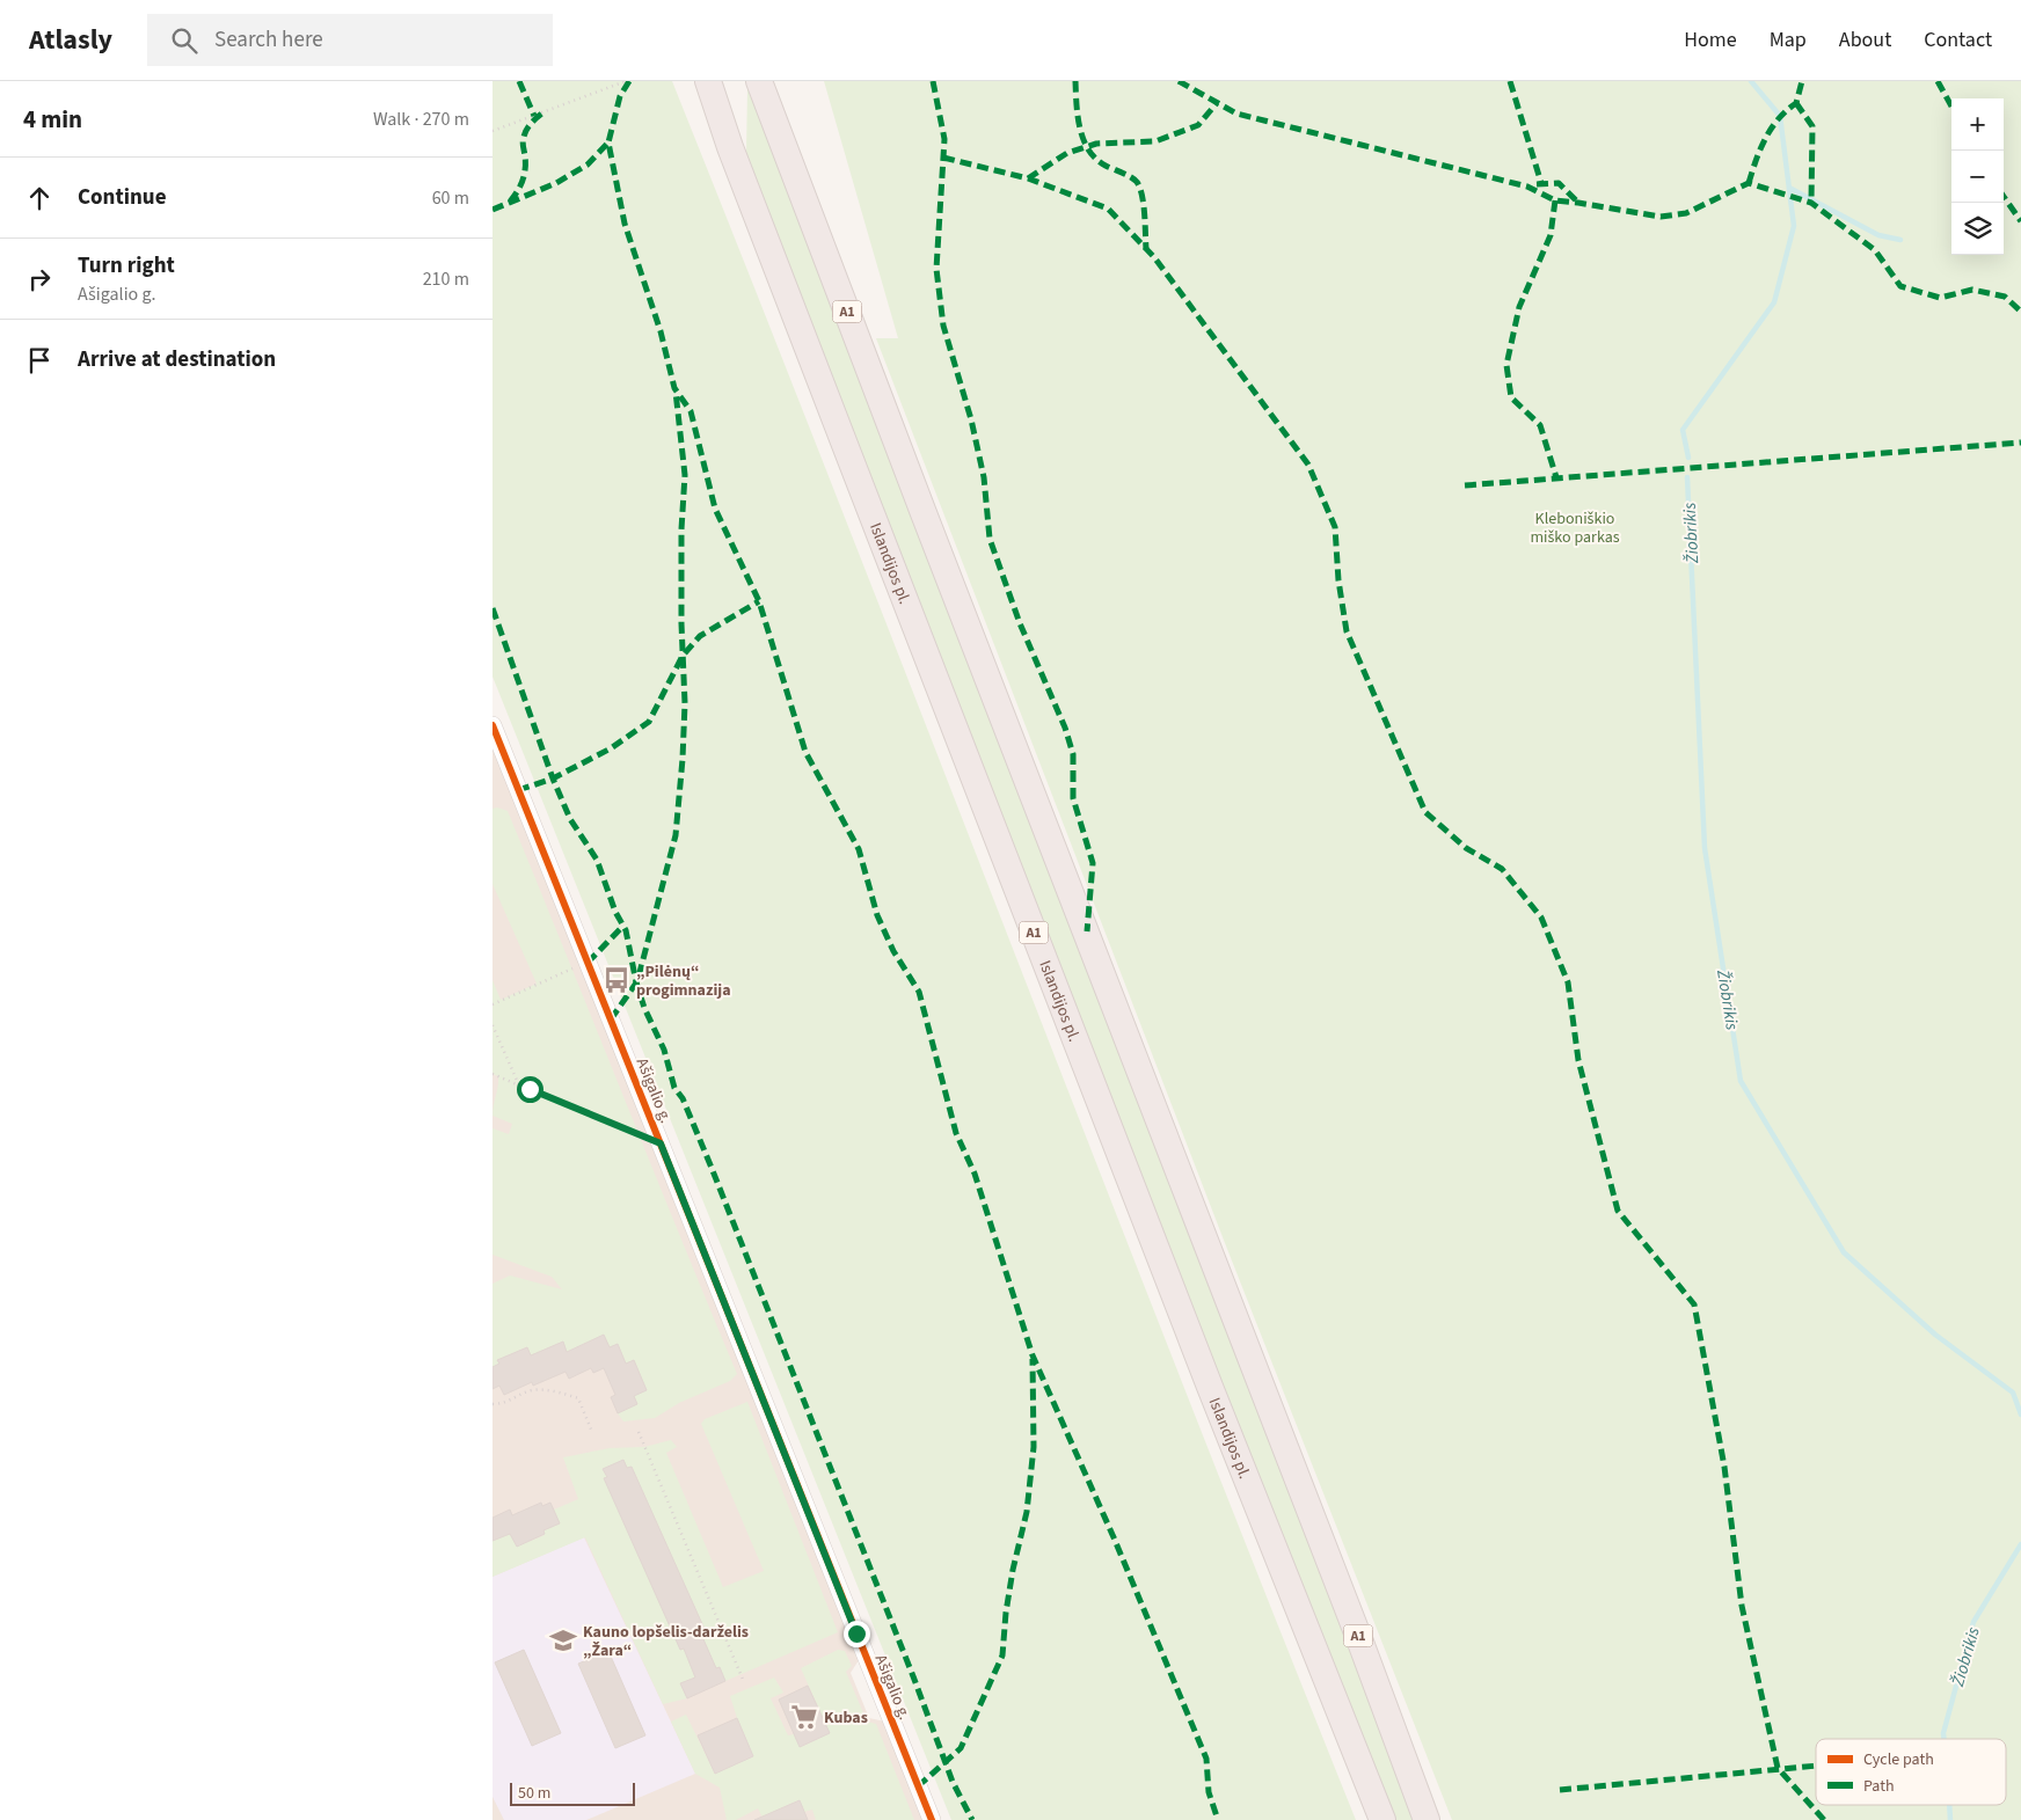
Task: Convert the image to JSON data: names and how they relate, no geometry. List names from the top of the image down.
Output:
{
  "streets": {
    "highway": ["A1", "Islandijos pl."],
    "street": ["Ašigalio g."]
  },
  "water": ["Žiobrikis"],
  "parks": ["Kleboniškio miško parkas"],
  "places": {
    "bus stop": ["„Pilėnų“ progimnazija"],
    "school or university": ["Kauno lopšelis-darželis „Žara“"],
    "supermarket": ["Kubas"]
  },
  "legend": ["Cycle path", "Path"],
  "scale_bar": "50 m",
  "page": {
    "header": "Atlasly",
    "search": "Search here",
    "nav": [
      "Home",
      "Map",
      "About",
      "Contact"
    ],
    "heading": ["4 min", "Walk · 270 m"],
    "map_buttons": ["+", "−"],
    "list": [
      ["Continue", "60 m"],
      ["Turn right", "Ašigalio g.", "210 m"],
      "Arrive at destination"
    ],
    "scale": "50 m"
  }
}
